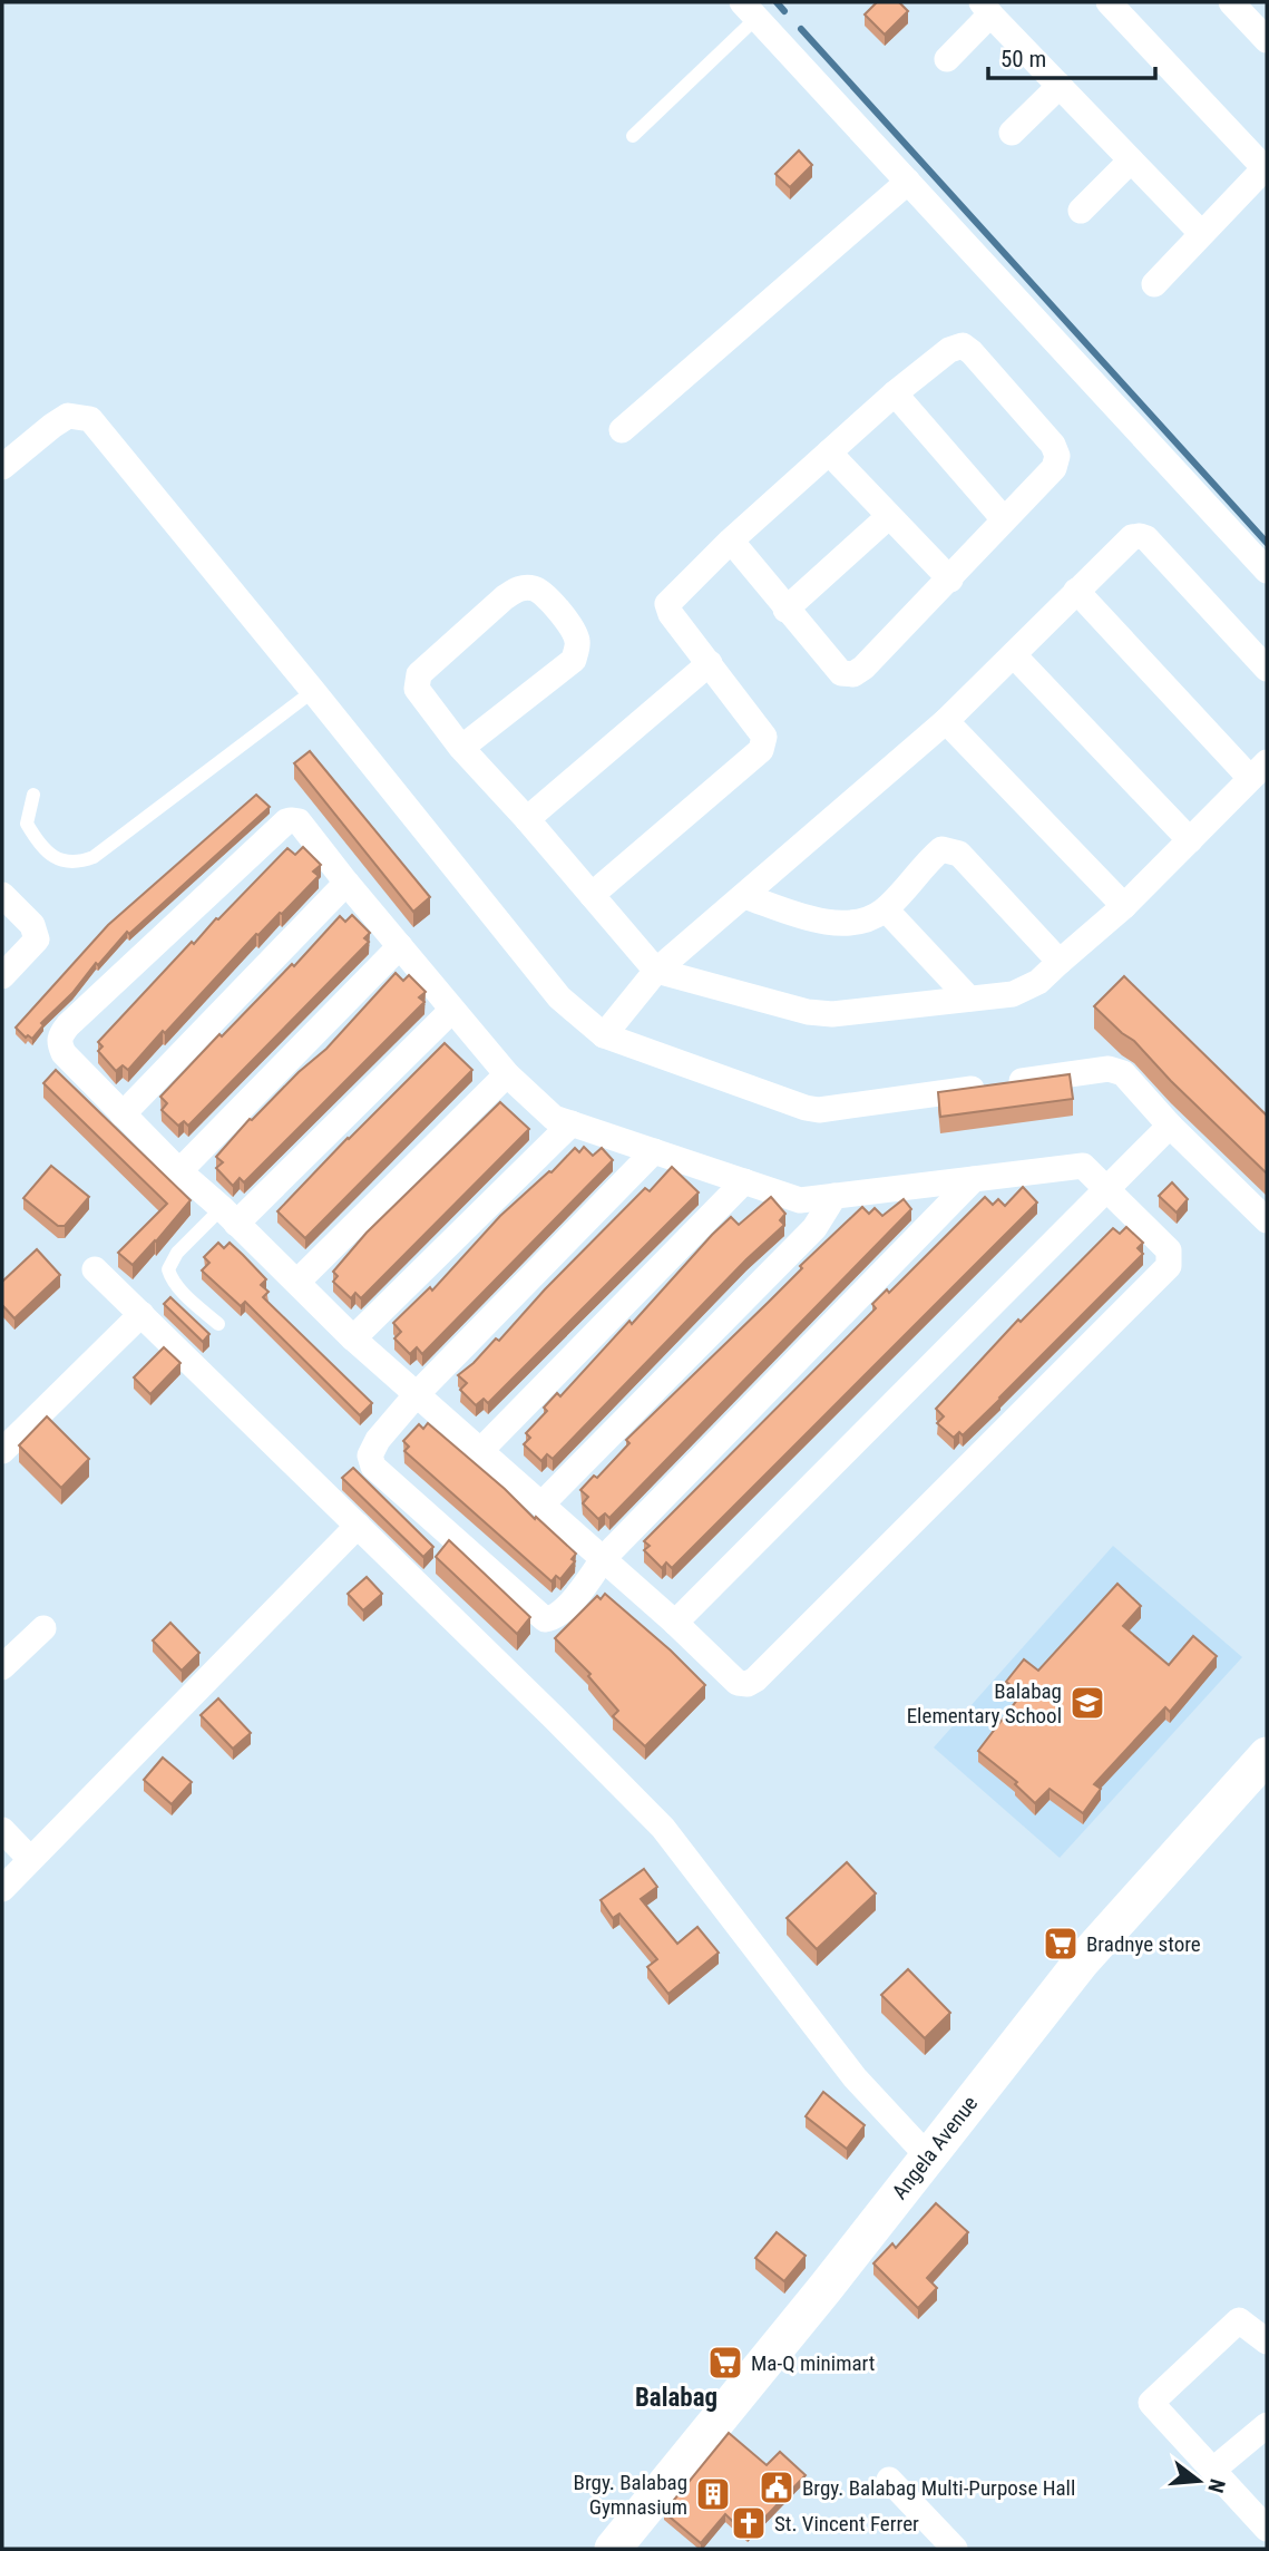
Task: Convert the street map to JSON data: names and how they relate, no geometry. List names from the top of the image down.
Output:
{
  "streets": {
    "main road": ["Angela Avenue"]
  },
  "districts": ["Balabag"],
  "places": {
    "school or university": ["Balabag Elementary School"],
    "supermarket": ["Bradnye store", "Ma-Q minimart"],
    "public building": ["Brgy. Balabag Multi-Purpose Hall"],
    "building": ["Brgy. Balabag Gymnasium"],
    "church": ["St. Vincent Ferrer"]
  },
  "scale_bar": "50 m",
  "north": "right"
}
